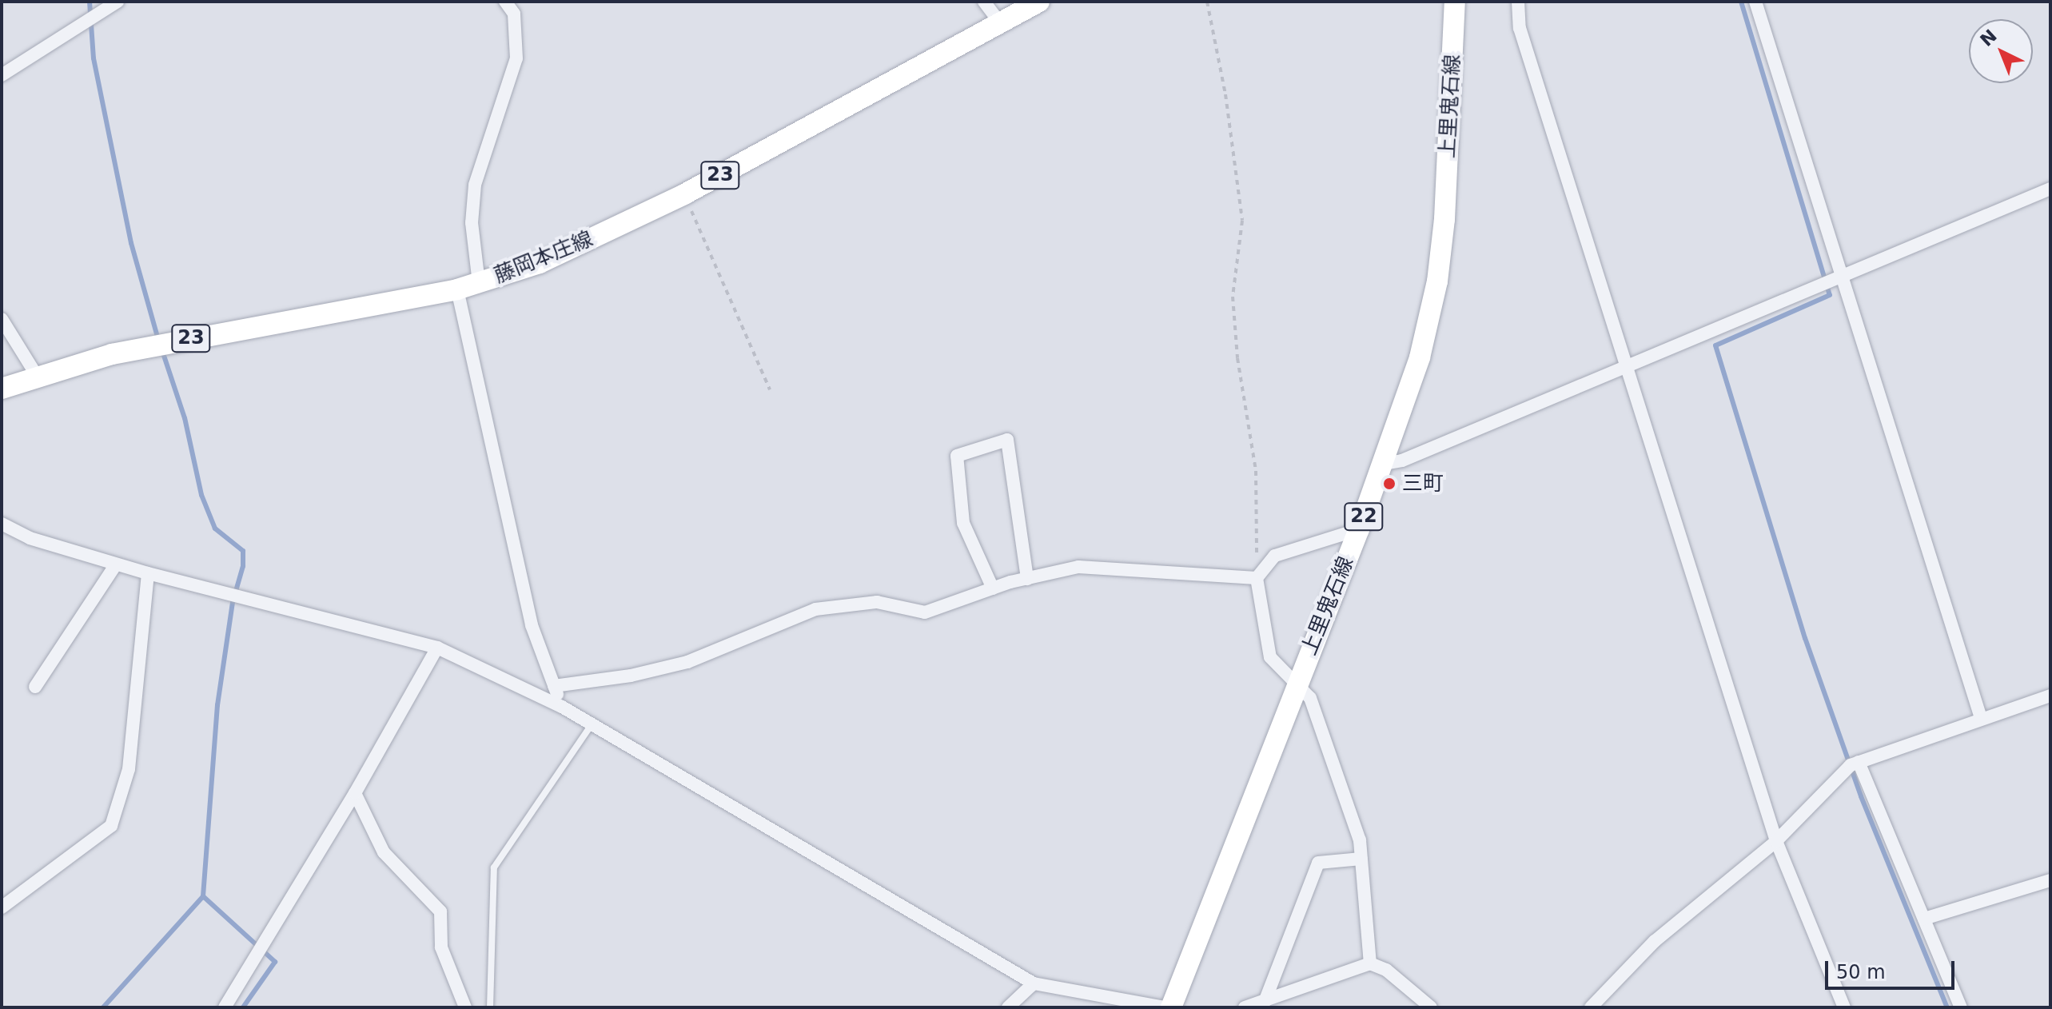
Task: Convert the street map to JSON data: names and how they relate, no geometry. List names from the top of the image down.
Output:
{
  "streets": {
    "main road": [
      "上里鬼石線",
      "23",
      "藤岡本庄線",
      "22"
    ]
  },
  "places": ["三町"],
  "scale_bar": "50 m",
  "north": "top left"
}
